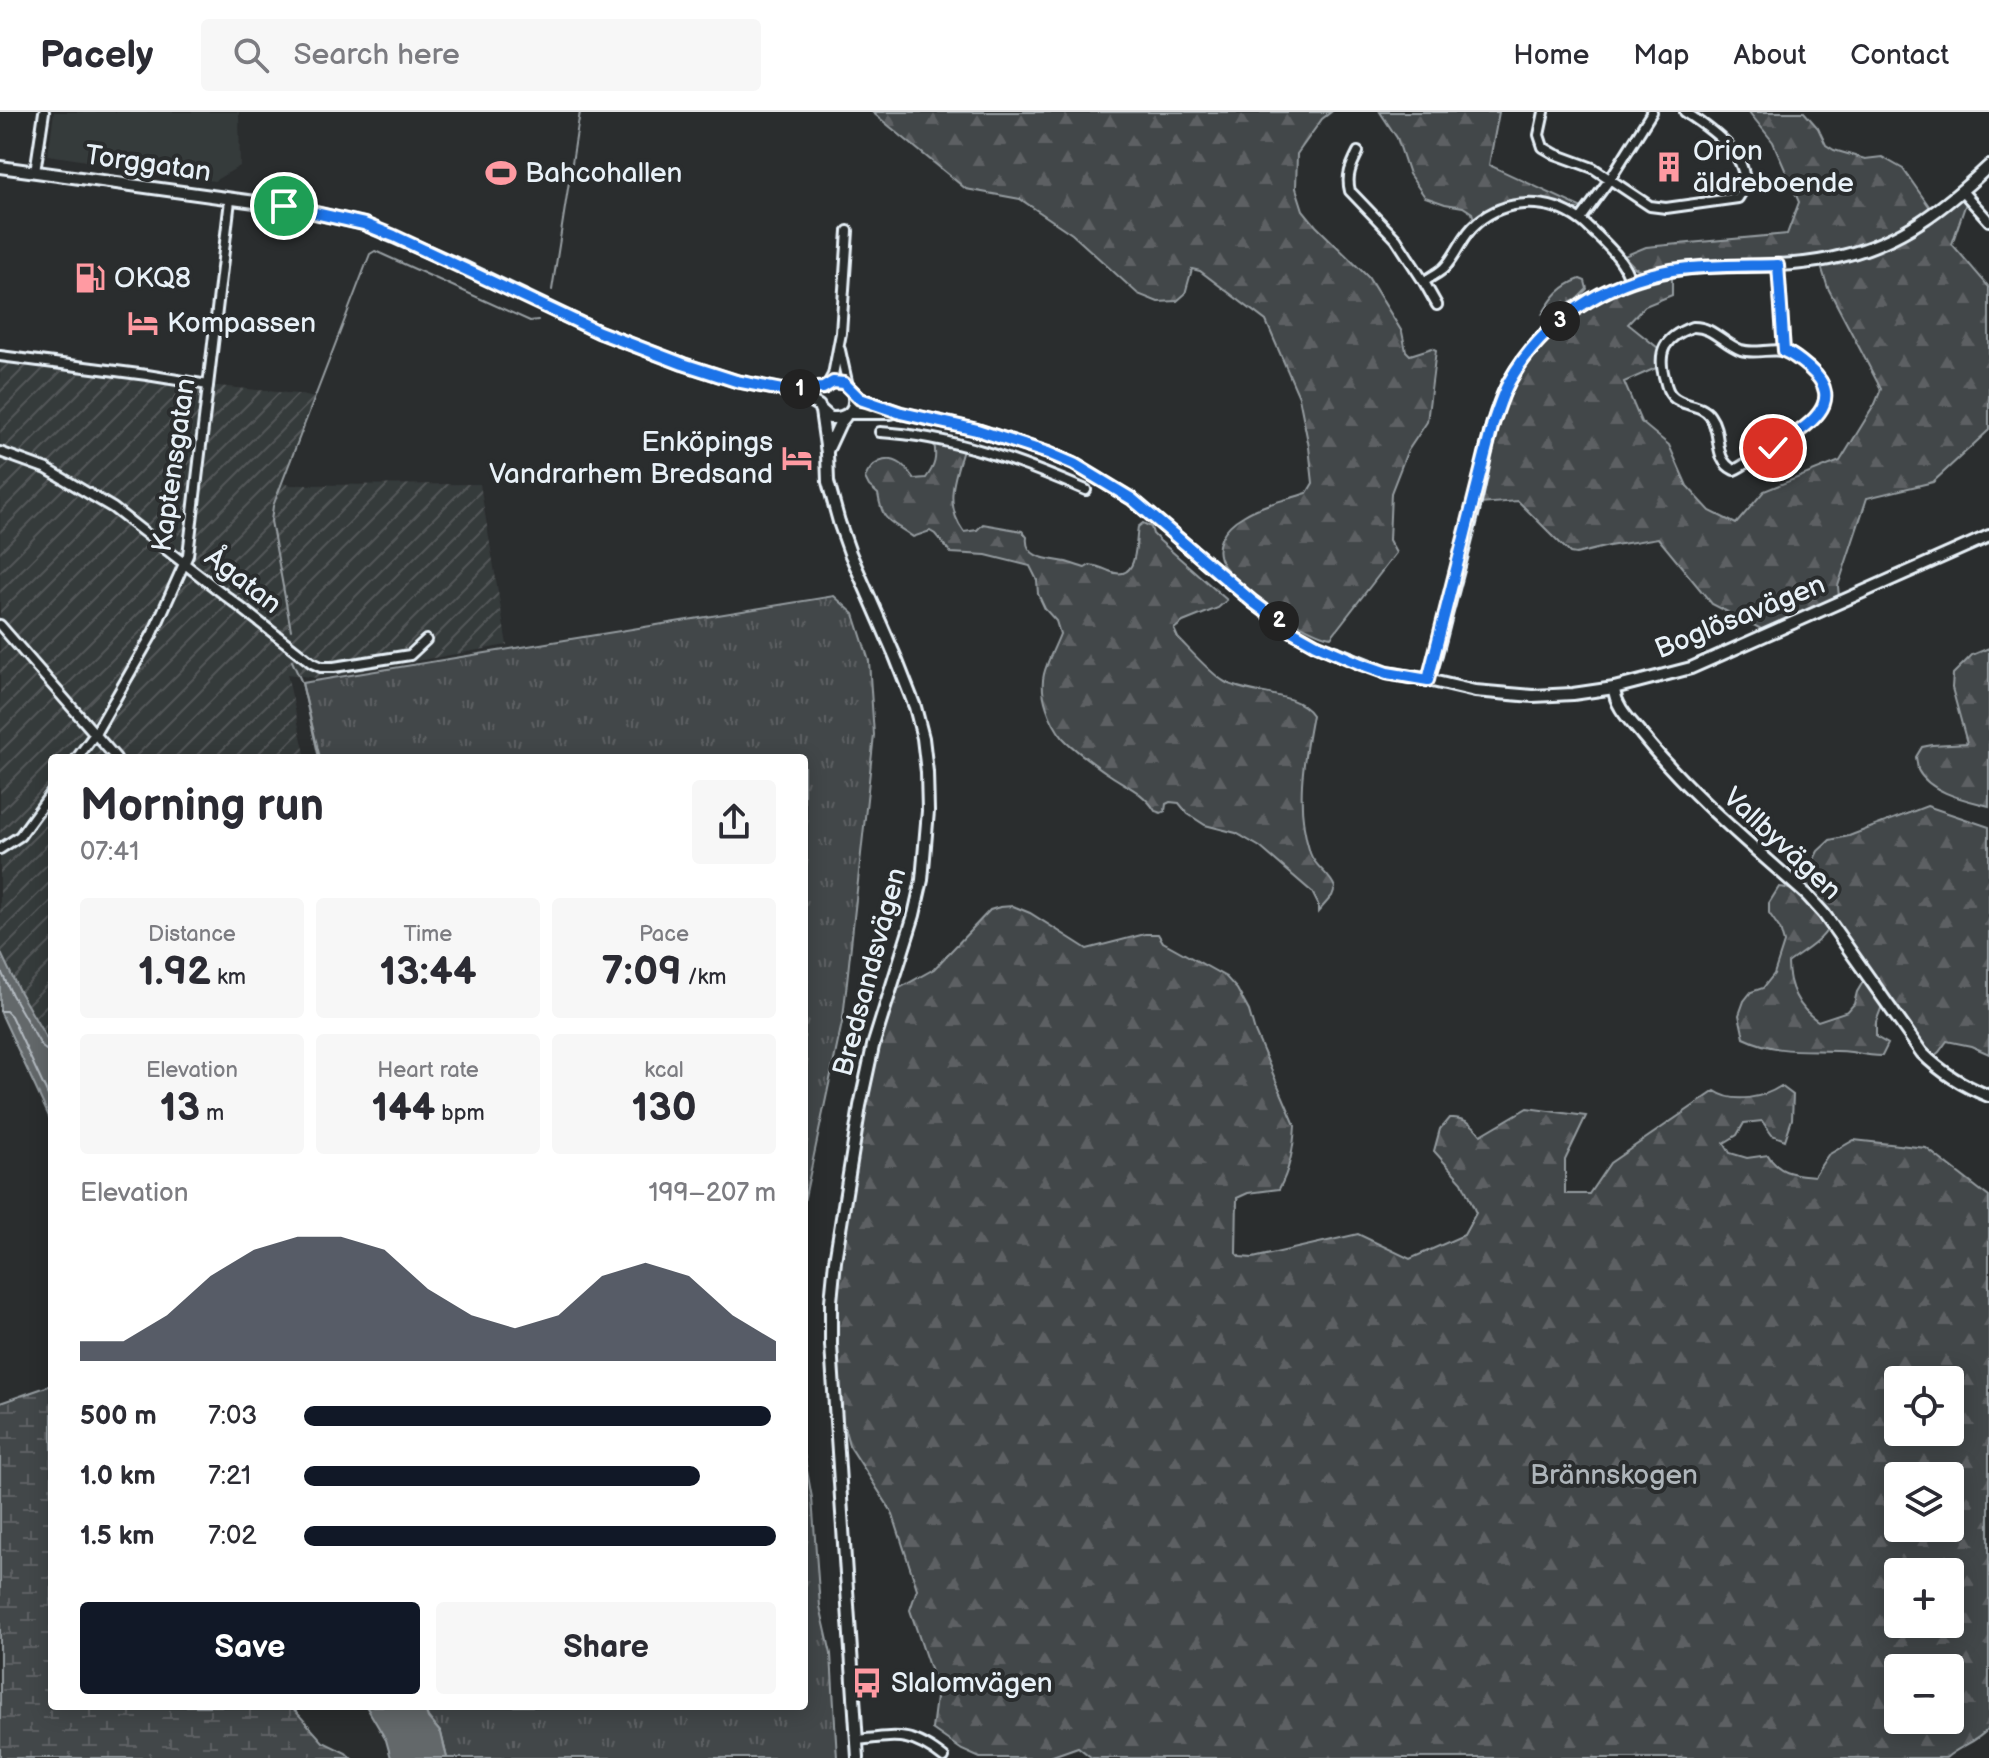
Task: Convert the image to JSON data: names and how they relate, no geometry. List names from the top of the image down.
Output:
{
  "streets": {
    "street": [
      "Torggatan",
      "Kaptensgatan",
      "Ågatan",
      "Boglösavägen",
      "Vallbyvägen",
      "Bredsandsvägen"
    ]
  },
  "crossings": [
    ["Torggatan", "Kaptensgatan"],
    ["Torggatan", "Boglösavägen"],
    ["Torggatan", "Bredsandsvägen"],
    ["Kaptensgatan", "Ågatan"],
    ["Boglösavägen", "Vallbyvägen"],
    ["Boglösavägen", "Bredsandsvägen"]
  ],
  "parks": ["Brännskogen"],
  "places": {
    "building": ["Orion äldreboende"],
    "sports": ["Bahcohallen"],
    "fuel station": ["OKQ8"],
    "hotel": ["Kompassen", "Enköpings Vandrarhem Bredsand"],
    "bus stop": ["Slalomvägen"]
  },
  "page": {
    "header": "Pacely",
    "search": "Search here",
    "nav": [
      "Home",
      "Map",
      "About",
      "Contact"
    ],
    "pins": ["3", "1", "2"],
    "heading": ["Morning run", "07:41"],
    "stats": [
      ["Distance", "1.92 km"],
      ["Time", "13:44"],
      ["Pace", "7:09 /km"],
      ["Elevation", "13 m"],
      ["Heart rate", "144 bpm"],
      ["kcal", "130"]
    ],
    "chart": ["Elevation", "199–207 m"],
    "map_buttons": ["+", "−"],
    "list": [
      {
        "name": "500 m",
        "note": "7:03"
      },
      {
        "name": "1.0 km",
        "note": "7:21"
      },
      {
        "name": "1.5 km",
        "note": "7:02"
      }
    ],
    "buttons": ["Save", "Share"]
  }
}
